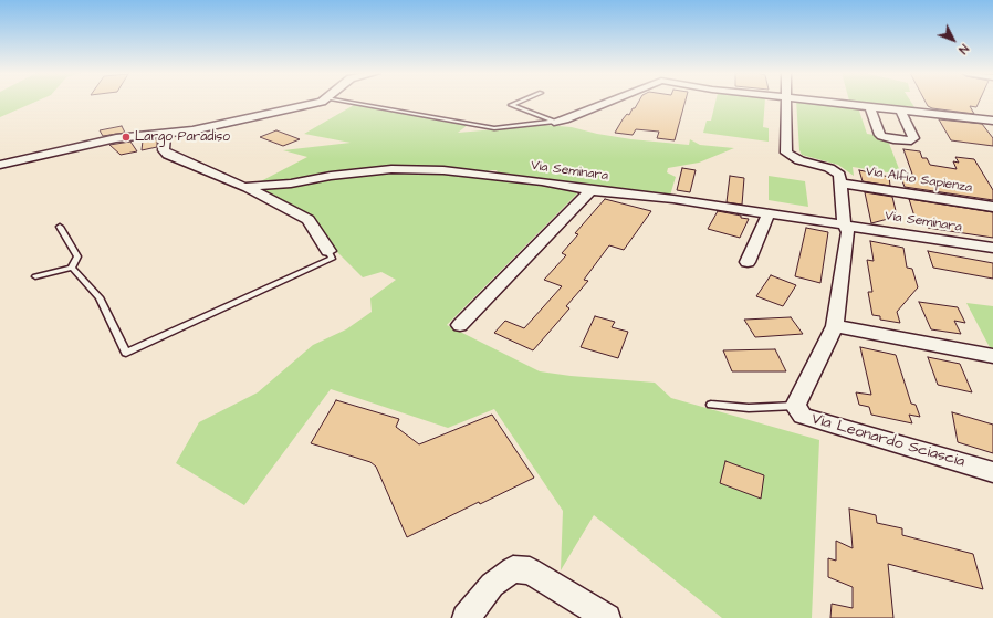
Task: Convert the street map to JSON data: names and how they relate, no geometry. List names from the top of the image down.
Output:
{
  "streets": {
    "street": ["Via Seminara", "Via Alfio Sapienza", "Via Leonardo Sciascia"]
  },
  "crossings": [
    ["Via Seminara", "Via Leonardo Sciascia"],
    ["Via Alfio Sapienza", "Via Leonardo Sciascia"]
  ],
  "places": ["Largo Paradiso"],
  "north": "bottom right"
}
